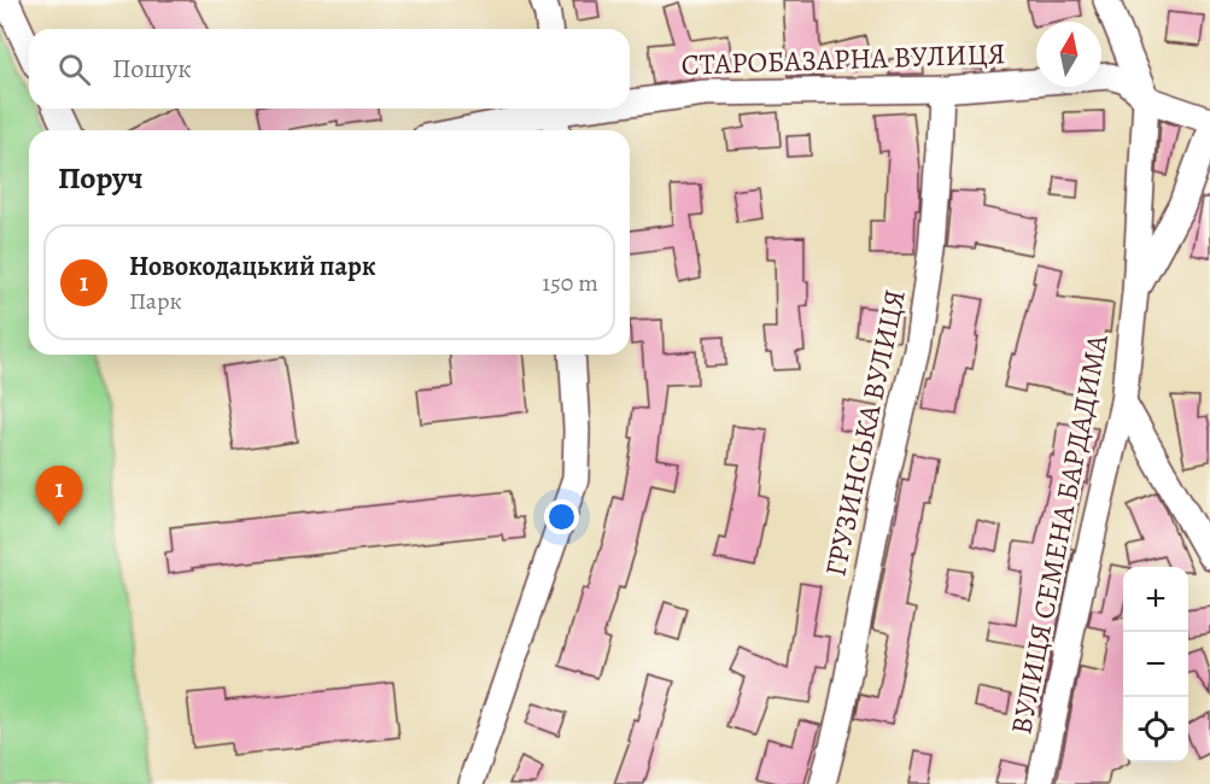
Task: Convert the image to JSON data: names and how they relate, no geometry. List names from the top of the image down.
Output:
{
  "streets": {
    "street": ["СТАРОБАЗАРНА ВУЛИЦЯ", "ГРУЗИНСЬКА ВУЛИЦЯ", "ВУЛИЦЯ СЕМЕНА БАРДАДИМА"]
  },
  "crossings": [
    ["СТАРОБАЗАРНА ВУЛИЦЯ", "ГРУЗИНСЬКА ВУЛИЦЯ"],
    ["СТАРОБАЗАРНА ВУЛИЦЯ", "ВУЛИЦЯ СЕМЕНА БАРДАДИМА"]
  ],
  "north": "top",
  "page": {
    "search": "Пошук",
    "heading": "Поруч",
    "list": [
      {
        "mark": "1",
        "name": "Новокодацький парк",
        "note": "Парк",
        "value": "150 m"
      }
    ],
    "pins": "1",
    "map_buttons": ["+", "−"]
  }
}
